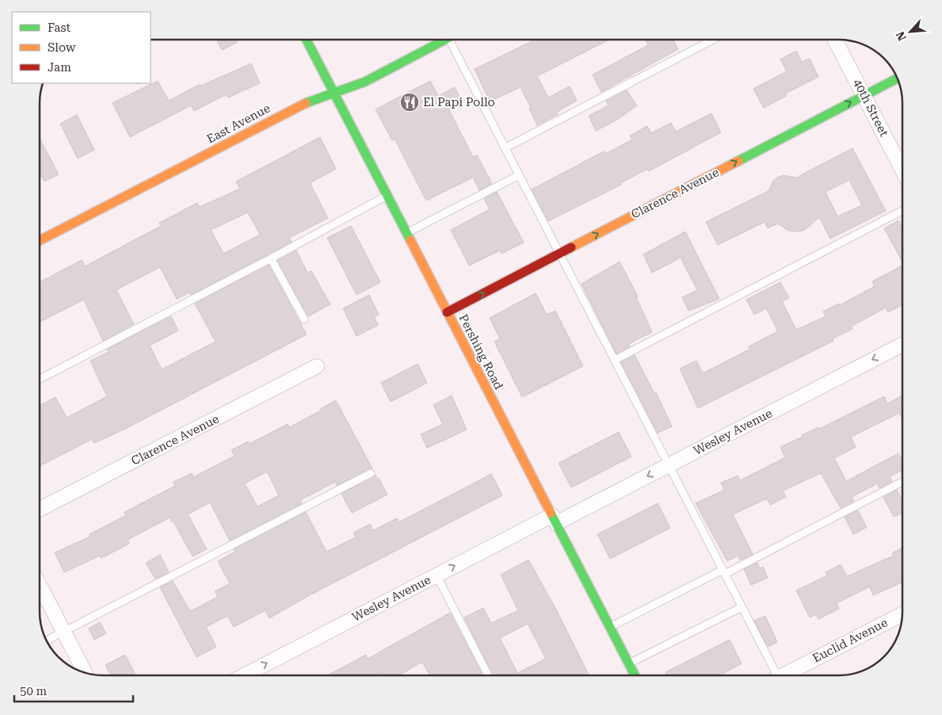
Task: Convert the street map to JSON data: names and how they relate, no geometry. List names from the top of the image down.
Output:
{
  "streets": {
    "street": [
      "40th Street",
      "East Avenue",
      "Clarence Avenue",
      "Pershing Road",
      "Wesley Avenue",
      "Euclid Avenue"
    ]
  },
  "crossings": [
    ["40th Street", "Clarence Avenue"],
    ["East Avenue", "Pershing Road"],
    ["Clarence Avenue", "Pershing Road"],
    ["Pershing Road", "Wesley Avenue"]
  ],
  "one_way": ["Clarence Avenue"],
  "places": {
    "restaurant": ["El Papi Pollo"]
  },
  "legend": ["Fast", "Slow", "Jam"],
  "scale_bar": "50 m",
  "north": "bottom left"
}
